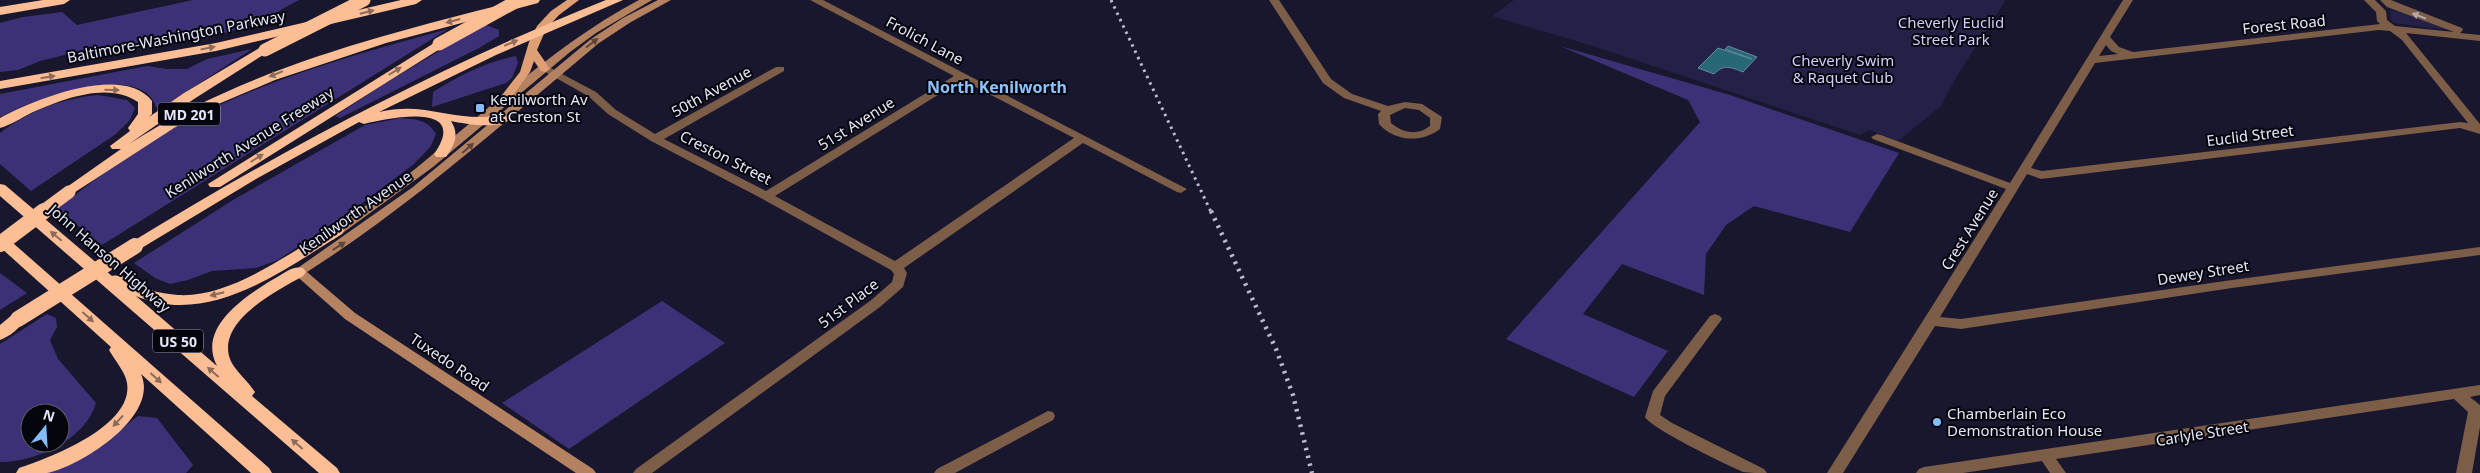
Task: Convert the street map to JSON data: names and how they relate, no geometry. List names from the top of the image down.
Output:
{
  "streets": {
    "highway": [
      "Baltimore-Washington Parkway",
      "MD 201",
      "Kenilworth Avenue Freeway",
      "John Hanson Highway",
      "US 50"
    ],
    "main road": ["Kenilworth Avenue", "Tuxedo Road"],
    "street": [
      "Forest Road",
      "Frolich Lane",
      "50th Avenue",
      "51st Avenue",
      "Euclid Street",
      "Creston Street",
      "Crest Avenue",
      "Dewey Street",
      "51st Place",
      "Carlyle Street"
    ]
  },
  "crossings": [
    ["Forest Road", "Crest Avenue"],
    ["Frolich Lane", "51st Avenue"],
    ["50th Avenue", "Creston Street"],
    ["51st Avenue", "Creston Street"],
    ["Euclid Street", "Crest Avenue"],
    ["Creston Street", "Kenilworth Avenue"],
    ["Creston Street", "51st Place"],
    ["Kenilworth Avenue", "Tuxedo Road"],
    ["Crest Avenue", "Dewey Street"]
  ],
  "districts": ["North Kenilworth"],
  "parks": ["Cheverly Euclid Street Park", "Cheverly Swim & Raquet Club"],
  "places": {
    "transit": ["Kenilworth Av at Creston St"],
    "other": ["Chamberlain Eco Demonstration House"]
  },
  "north": "top"
}
